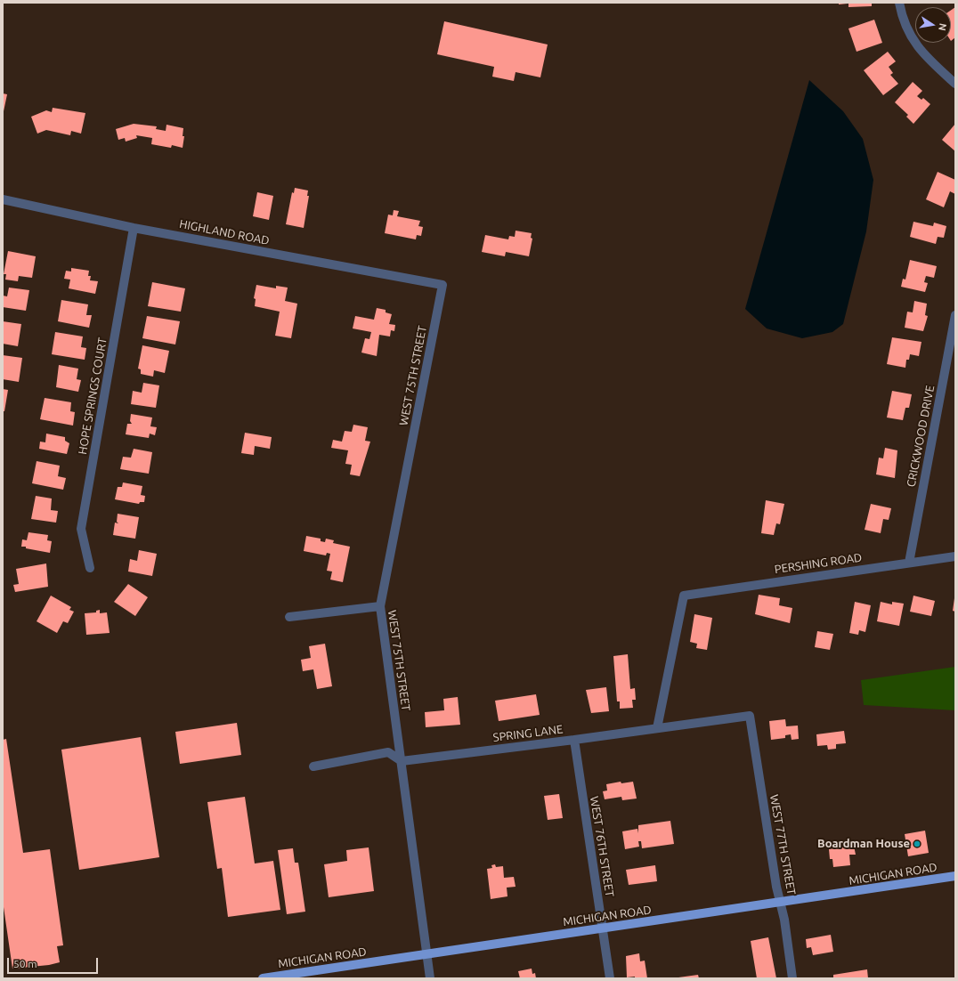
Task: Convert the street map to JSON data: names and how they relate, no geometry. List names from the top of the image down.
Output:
{
  "streets": {
    "main road": ["MICHIGAN ROAD"],
    "street": [
      "HIGHLAND ROAD",
      "WEST 75TH STREET",
      "HOPE SPRINGS COURT",
      "CRICKWOOD DRIVE",
      "PERSHING ROAD",
      "SPRING LANE",
      "WEST 77TH STREET",
      "WEST 76TH STREET"
    ]
  },
  "crossings": [
    ["HIGHLAND ROAD", "WEST 75TH STREET"],
    ["HIGHLAND ROAD", "HOPE SPRINGS COURT"],
    ["WEST 75TH STREET", "SPRING LANE"],
    ["WEST 75TH STREET", "MICHIGAN ROAD"],
    ["CRICKWOOD DRIVE", "PERSHING ROAD"],
    ["PERSHING ROAD", "SPRING LANE"],
    ["SPRING LANE", "WEST 77TH STREET"],
    ["SPRING LANE", "WEST 76TH STREET"],
    ["WEST 77TH STREET", "MICHIGAN ROAD"],
    ["WEST 76TH STREET", "MICHIGAN ROAD"]
  ],
  "places": ["Boardman House"],
  "scale_bar": "50 m",
  "north": "right"
}
